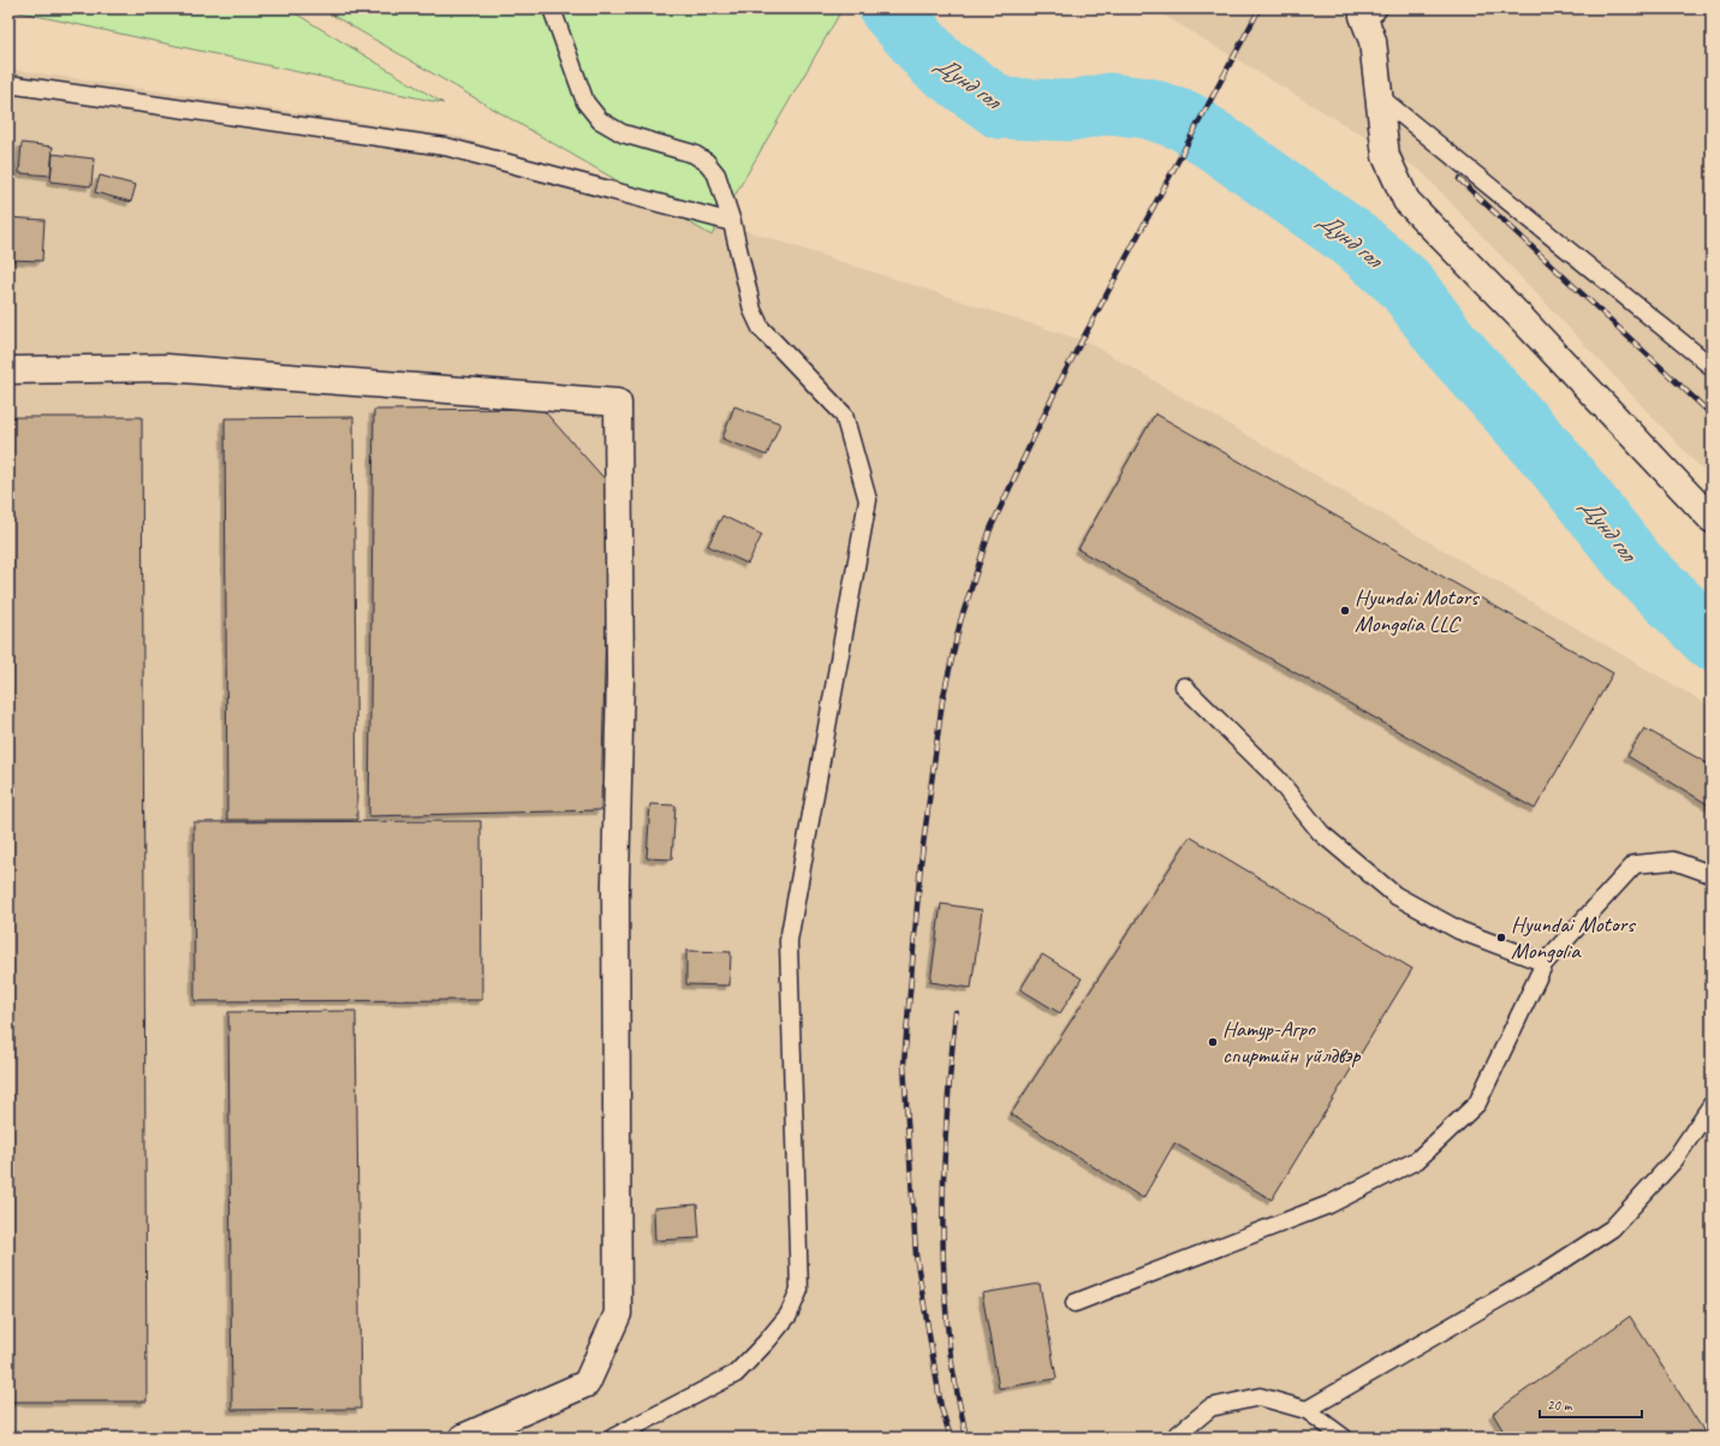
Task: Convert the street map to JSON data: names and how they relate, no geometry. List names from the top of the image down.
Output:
{
  "water": ["Дунд гол"],
  "places": ["Hyundai Motors Mongolia LLC", "Hyundai Motors Mongolia", "Натур-Агро спиртийн үйлдвэр"],
  "scale_bar": "20 m"
}
